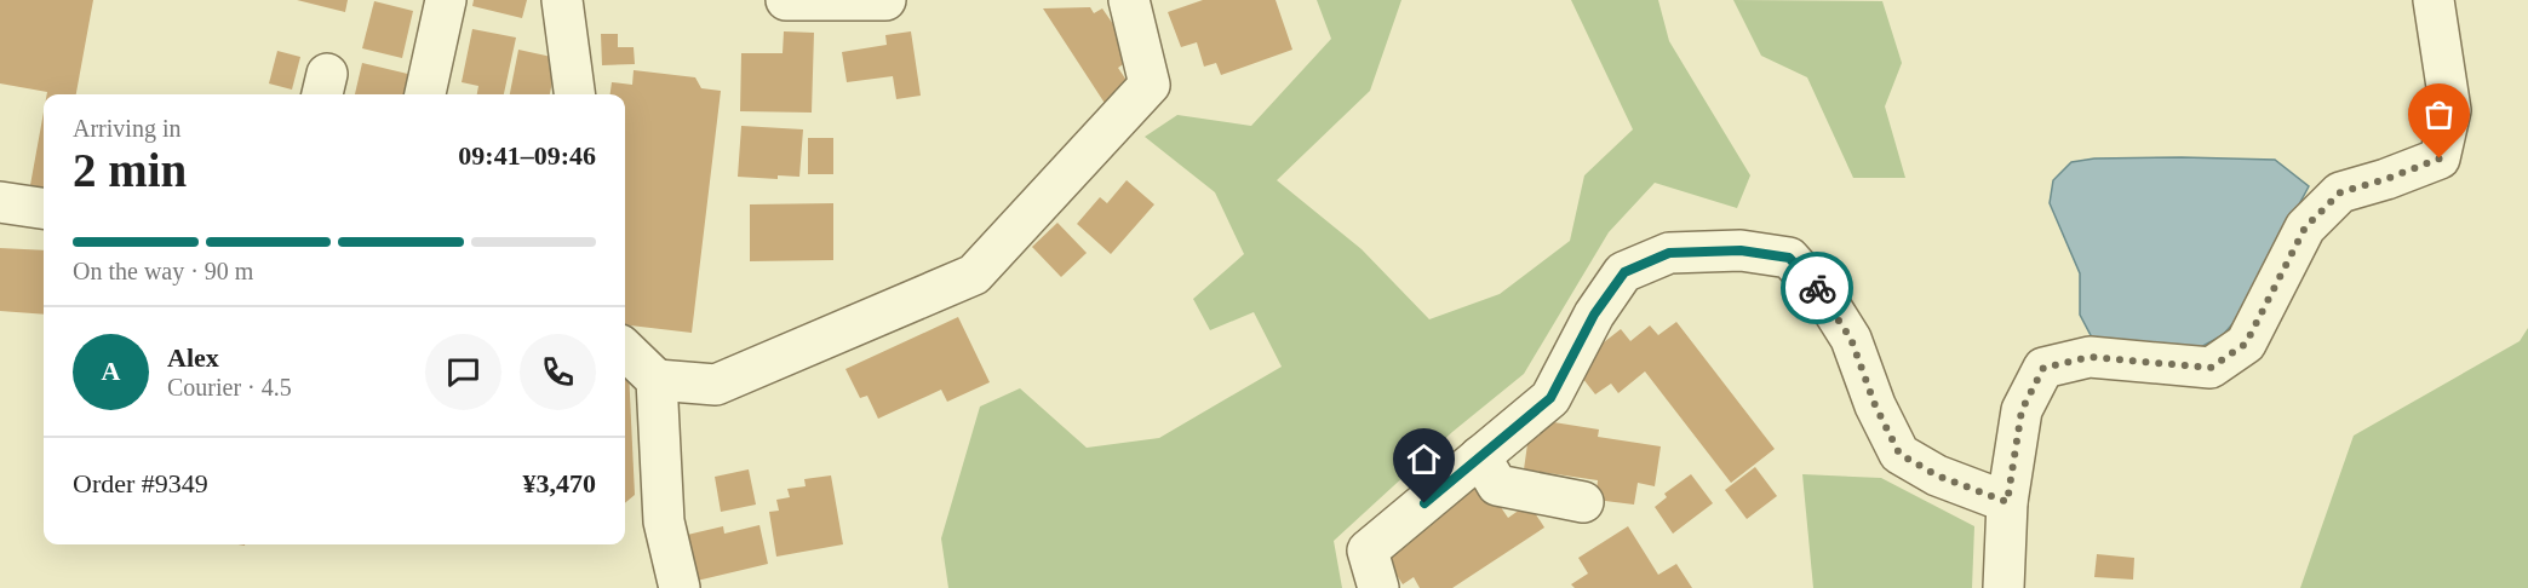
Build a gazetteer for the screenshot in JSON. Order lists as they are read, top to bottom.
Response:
{
  "page": {
    "heading": ["2 min", "Arriving in", "09:41–09:46"],
    "panel": [
      "Alex",
      "Courier · 4.5",
      "Order #9349",
      "¥3,470"
    ],
    "bar": "On the way · 90 m",
    "round": "A"
  }
}
